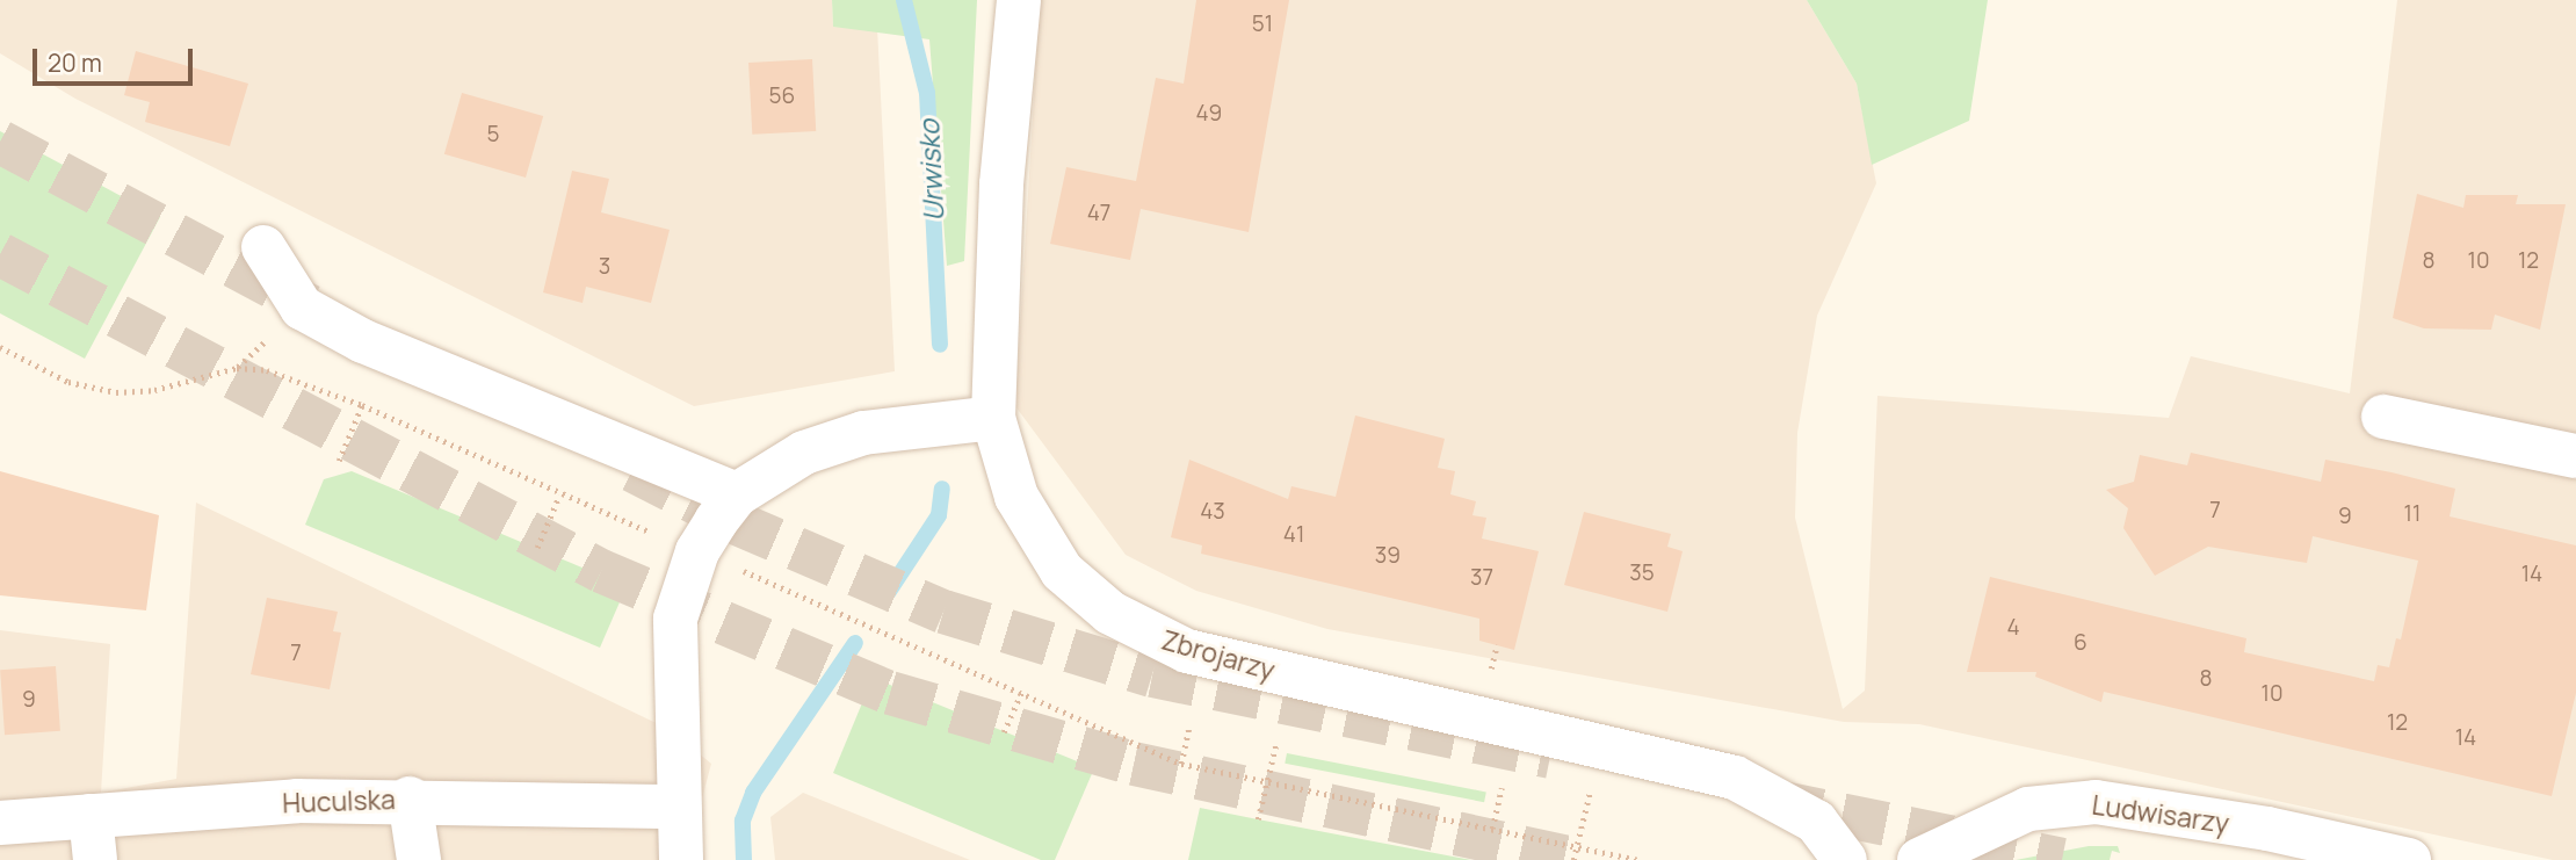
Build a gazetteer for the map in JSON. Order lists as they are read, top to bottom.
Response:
{
  "streets": {
    "street": ["Zbrojarzy", "Huculska", "Ludwisarzy"]
  },
  "water": ["Urwisko"],
  "house_numbers": [
    "51",
    "56",
    "49",
    "5",
    "47",
    "8",
    "10",
    "12",
    "3",
    "7",
    "43",
    "11",
    "9",
    "41",
    "39",
    "35",
    "14",
    "37",
    "4",
    "6",
    "7",
    "8",
    "10",
    "9",
    "12",
    "14"
  ],
  "scale_bar": "20 m"
}
